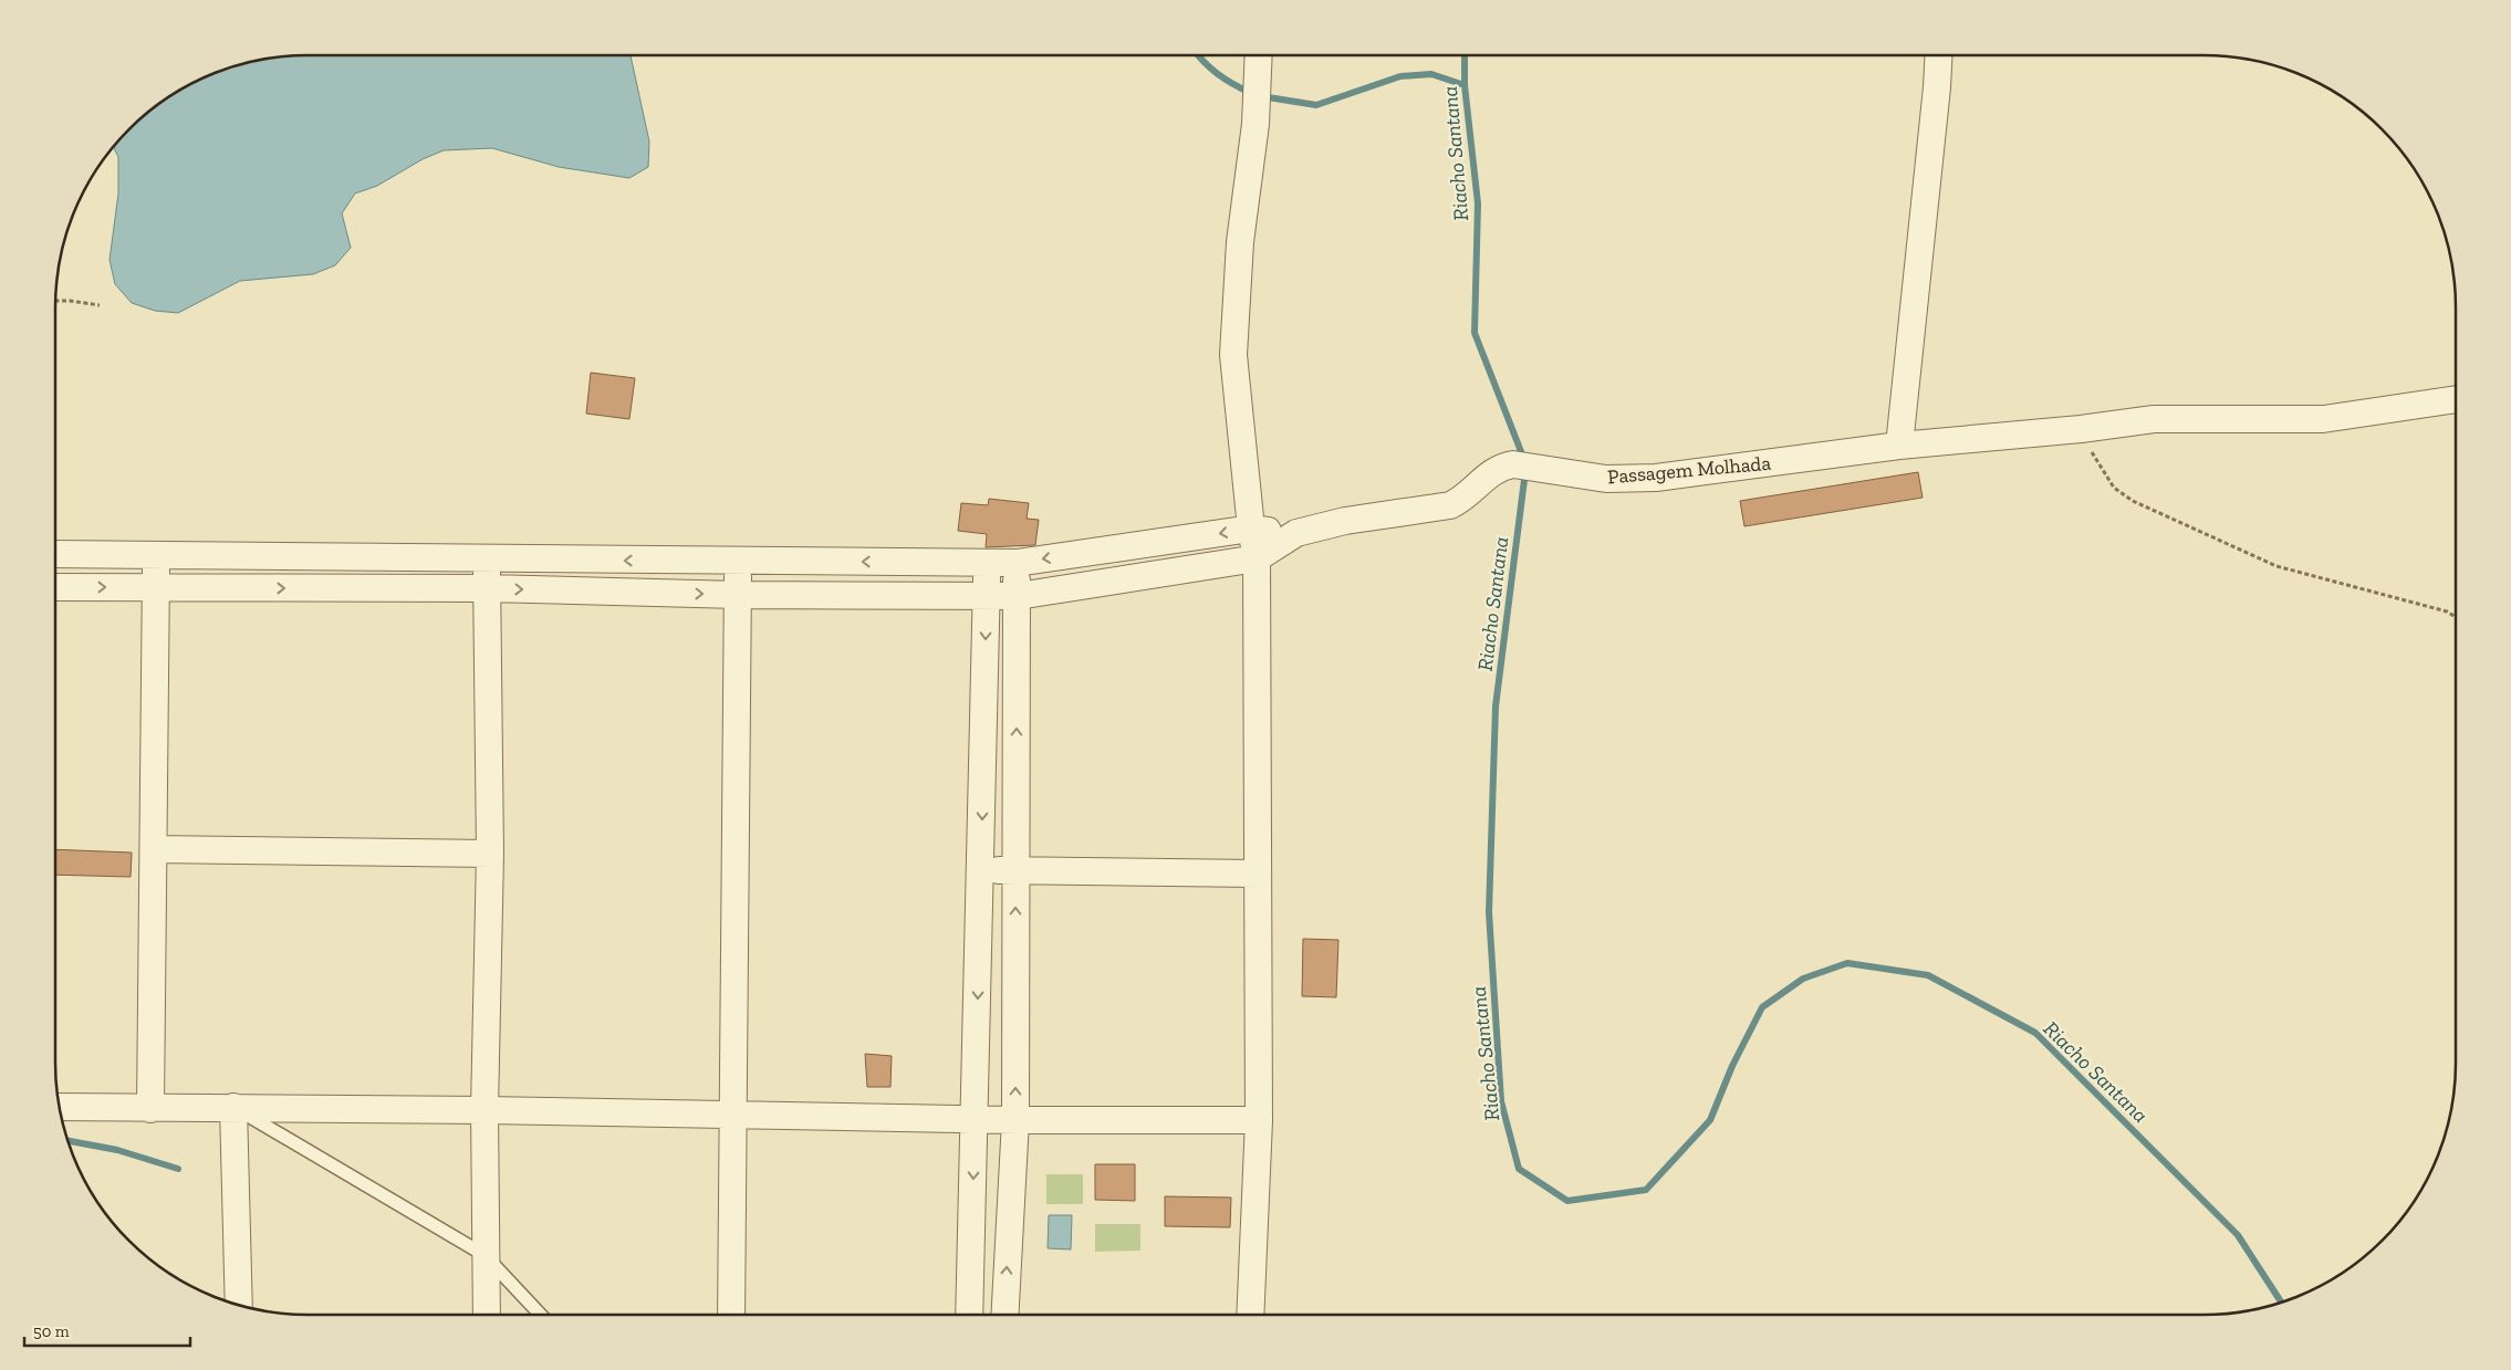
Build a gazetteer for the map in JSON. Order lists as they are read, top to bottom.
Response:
{
  "streets": {
    "street": ["Passagem Molhada"]
  },
  "water": ["Riacho Santana"],
  "scale_bar": "50 m"
}
